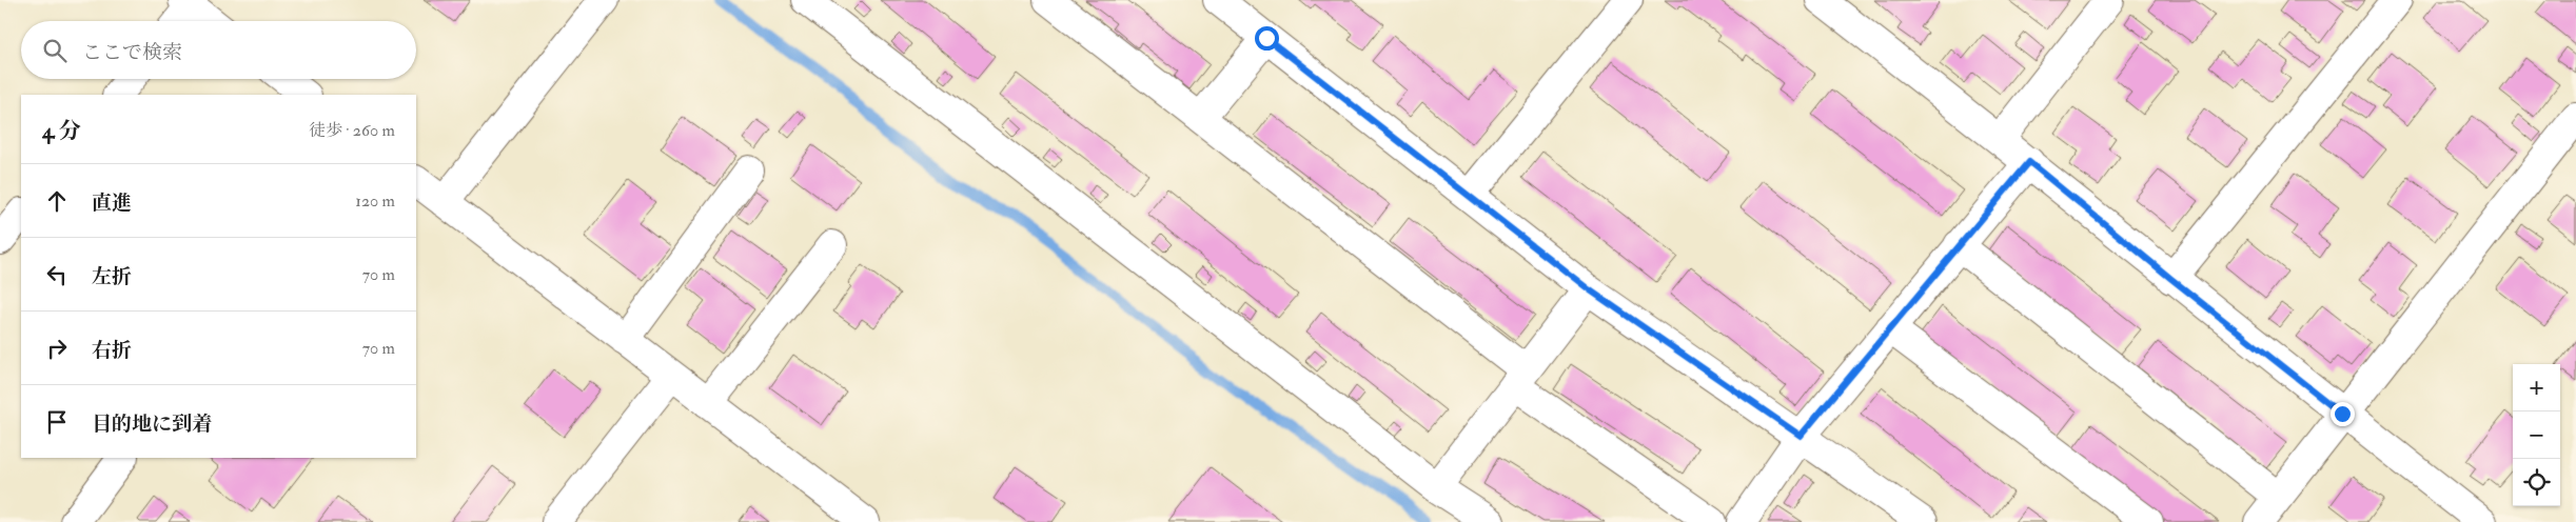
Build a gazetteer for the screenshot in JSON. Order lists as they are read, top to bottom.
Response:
{
  "page": {
    "search": "ここで検索",
    "heading": ["4 分", "徒歩 · 260 m"],
    "list": [
      ["直進", "120 m"],
      ["左折", "70 m"],
      ["右折", "70 m"],
      "目的地に到着"
    ],
    "map_buttons": ["+", "−"]
  }
}
